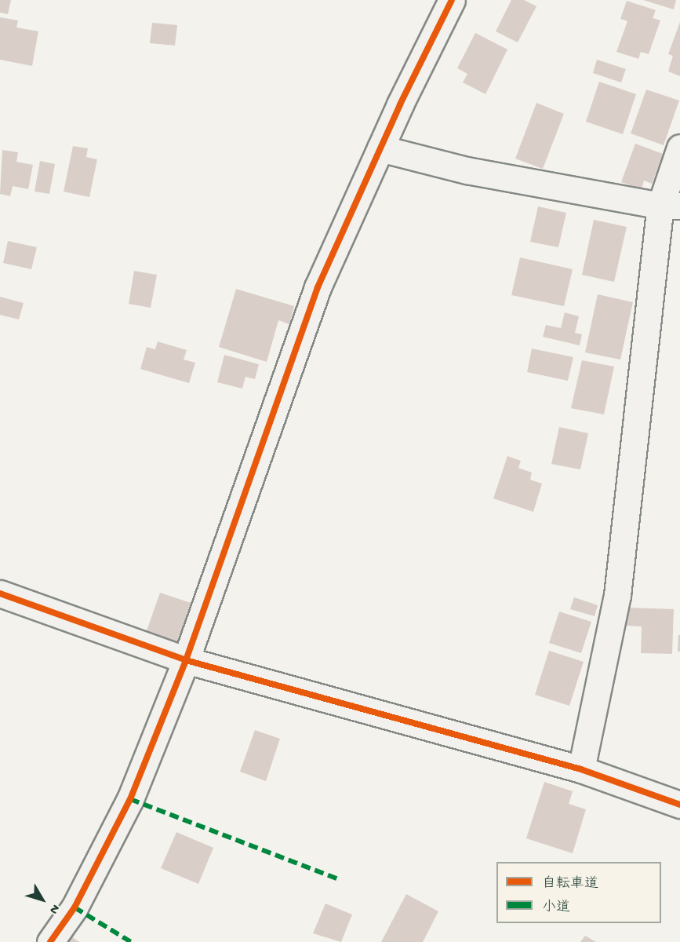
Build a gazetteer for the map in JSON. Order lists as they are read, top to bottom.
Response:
{
  "legend": ["自転車道", "小道"],
  "north": "bottom right"
}
